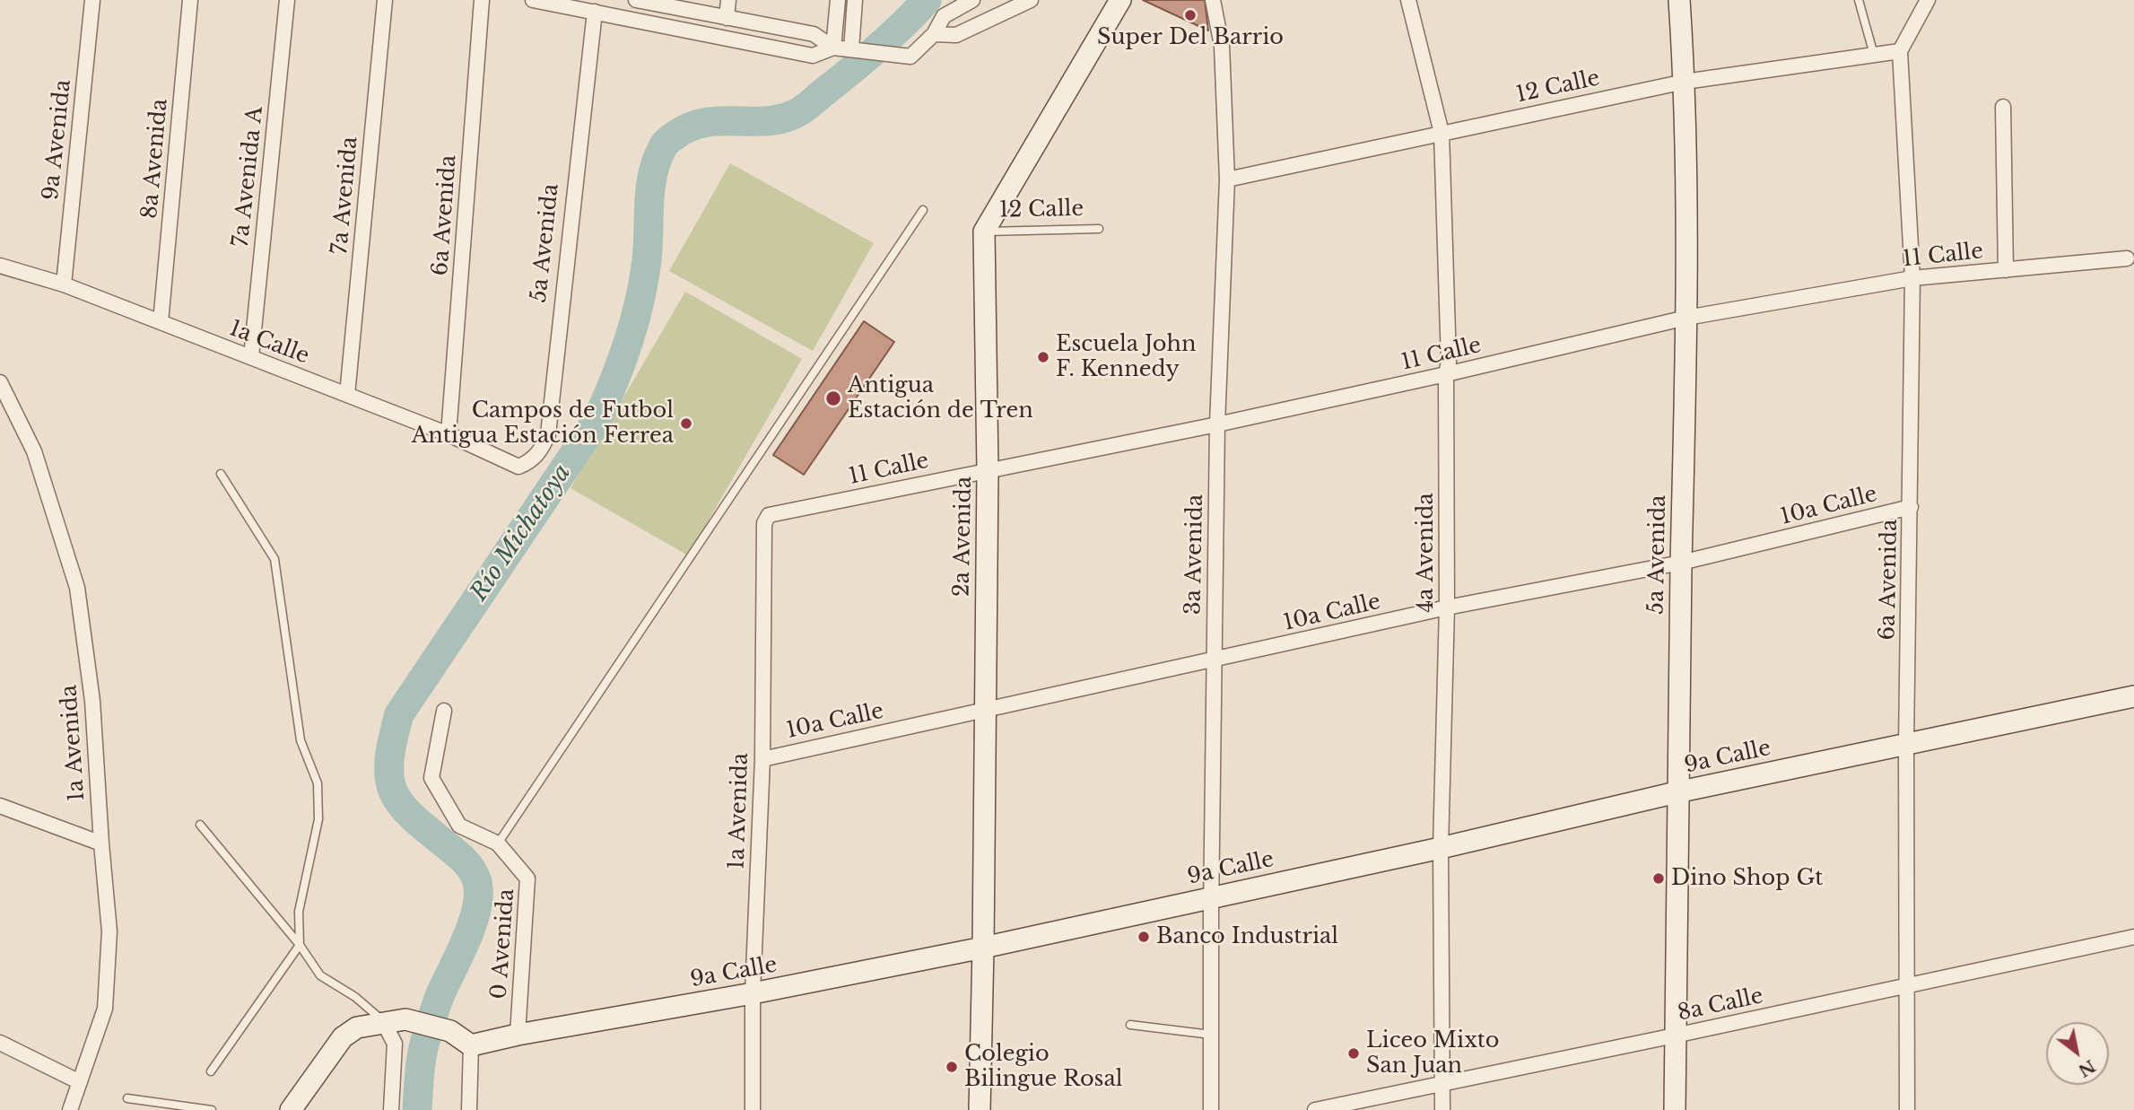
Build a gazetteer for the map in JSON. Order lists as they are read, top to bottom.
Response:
{
  "streets": {
    "main road": ["5a Avenida", "2a Avenida", "9a Calle"],
    "street": [
      "12 Calle",
      "9a Avenida",
      "8a Avenida",
      "7a Avenida A",
      "7a Avenida",
      "6a Avenida",
      "11 Calle",
      "1a Calle",
      "10a Calle",
      "4a Avenida",
      "3a Avenida",
      "1a Avenida",
      "0 Avenida",
      "8a Calle"
    ]
  },
  "crossings": [
    ["12 Calle", "6a Avenida"],
    ["12 Calle", "5a Avenida"],
    ["12 Calle", "2a Avenida"],
    ["12 Calle", "4a Avenida"],
    ["12 Calle", "3a Avenida"],
    ["9a Avenida", "1a Calle"],
    ["8a Avenida", "1a Calle"],
    ["7a Avenida A", "1a Calle"],
    ["7a Avenida", "1a Calle"],
    ["6a Avenida", "11 Calle"],
    ["6a Avenida", "1a Calle"],
    ["6a Avenida", "10a Calle"],
    ["6a Avenida", "9a Calle"],
    ["6a Avenida", "8a Calle"],
    ["5a Avenida", "11 Calle"],
    ["5a Avenida", "1a Calle"],
    ["5a Avenida", "10a Calle"],
    ["5a Avenida", "9a Calle"],
    ["5a Avenida", "8a Calle"],
    ["11 Calle", "2a Avenida"],
    ["11 Calle", "4a Avenida"],
    ["11 Calle", "3a Avenida"],
    ["11 Calle", "1a Avenida"],
    ["10a Calle", "2a Avenida"],
    ["10a Calle", "4a Avenida"],
    ["10a Calle", "3a Avenida"],
    ["10a Calle", "1a Avenida"],
    ["2a Avenida", "9a Calle"],
    ["4a Avenida", "9a Calle"],
    ["4a Avenida", "8a Calle"],
    ["3a Avenida", "9a Calle"],
    ["1a Avenida", "9a Calle"],
    ["9a Calle", "0 Avenida"]
  ],
  "water": ["Río Michatoya"],
  "places": [
    "Super Del Barrio",
    "Escuela John F. Kennedy",
    "Antigua Estación de Tren",
    "Campos de Futbol Antigua Estación Ferrea",
    "Dino Shop Gt",
    "Banco Industrial",
    "Liceo Mixto San Juan",
    "Colegio Bilingue Rosal"
  ],
  "north": "bottom right"
}
